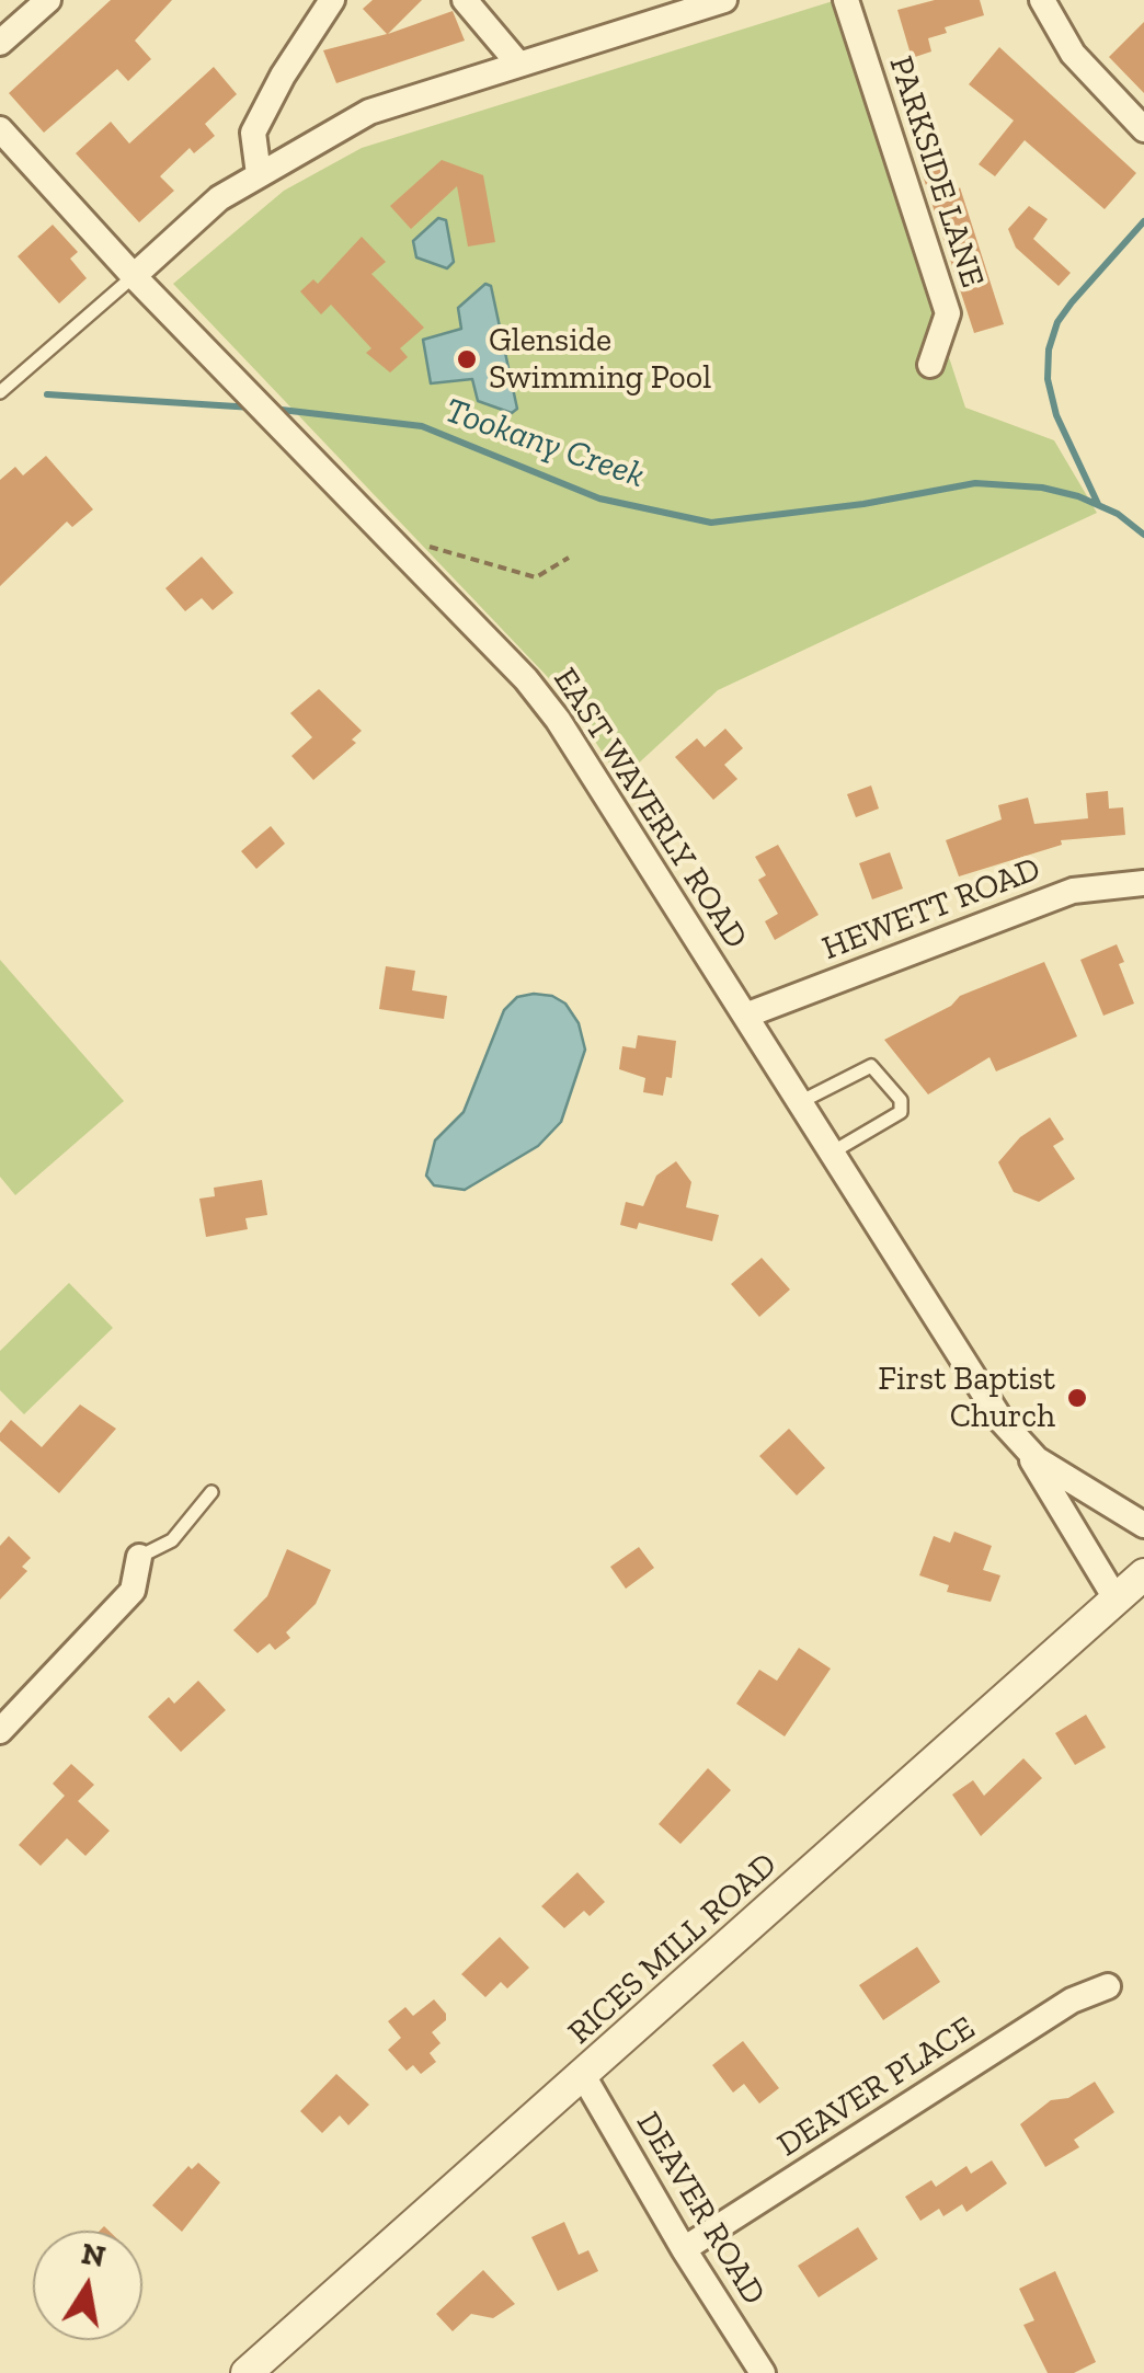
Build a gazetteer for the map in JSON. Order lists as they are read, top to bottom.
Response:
{
  "streets": {
    "street": [
      "PARKSIDE LANE",
      "EAST WAVERLY ROAD",
      "HEWETT ROAD",
      "RICES MILL ROAD",
      "DEAVER PLACE",
      "DEAVER ROAD"
    ]
  },
  "crossings": [
    ["EAST WAVERLY ROAD", "HEWETT ROAD"],
    ["EAST WAVERLY ROAD", "RICES MILL ROAD"],
    ["RICES MILL ROAD", "DEAVER ROAD"],
    ["DEAVER PLACE", "DEAVER ROAD"]
  ],
  "water": ["Tookany Creek"],
  "places": ["Glenside Swimming Pool", "First Baptist Church"],
  "north": "top"
}
